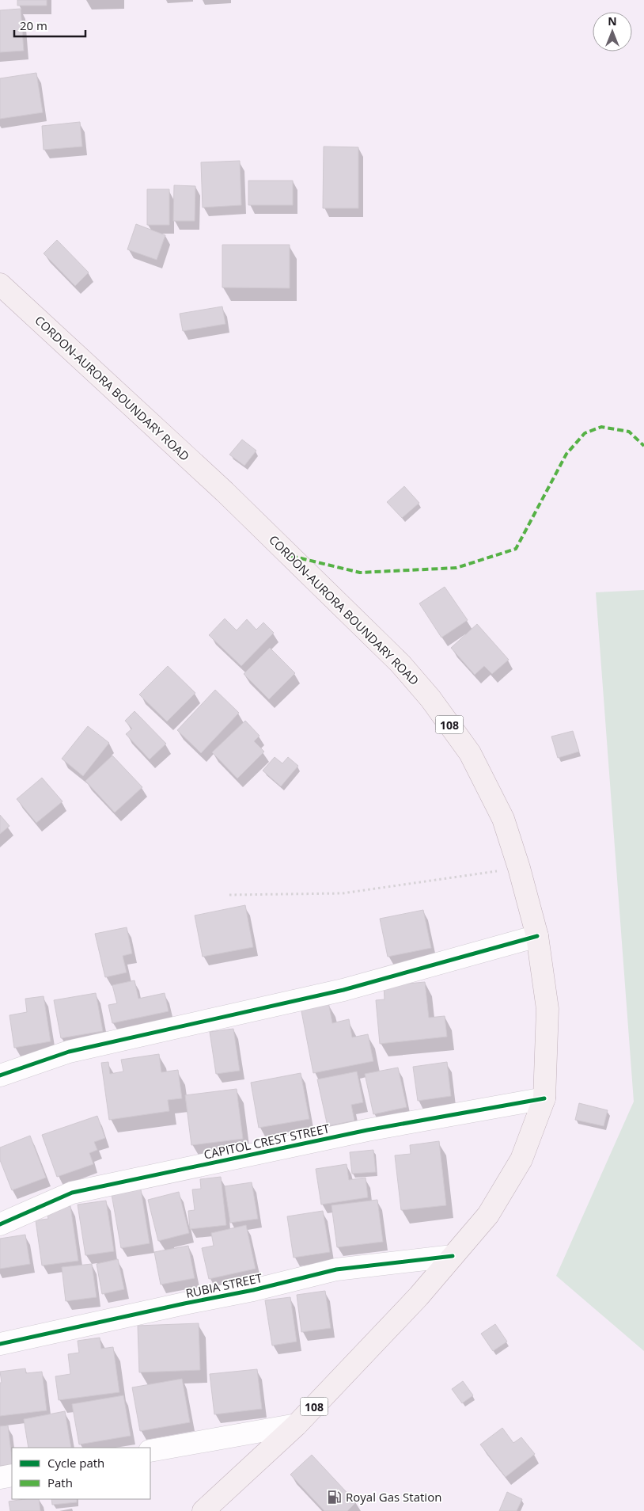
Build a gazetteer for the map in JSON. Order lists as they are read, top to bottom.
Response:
{
  "streets": {
    "main road": ["CORDON-AURORA BOUNDARY ROAD", "108"],
    "street": ["CAPITOL CREST STREET", "RUBIA STREET"]
  },
  "crossings": [
    ["CORDON-AURORA BOUNDARY ROAD", "CAPITOL CREST STREET"],
    ["CORDON-AURORA BOUNDARY ROAD", "RUBIA STREET"]
  ],
  "places": {
    "fuel station": ["Royal Gas Station"]
  },
  "legend": ["Cycle path", "Path"],
  "scale_bar": "20 m",
  "north": "top"
}
